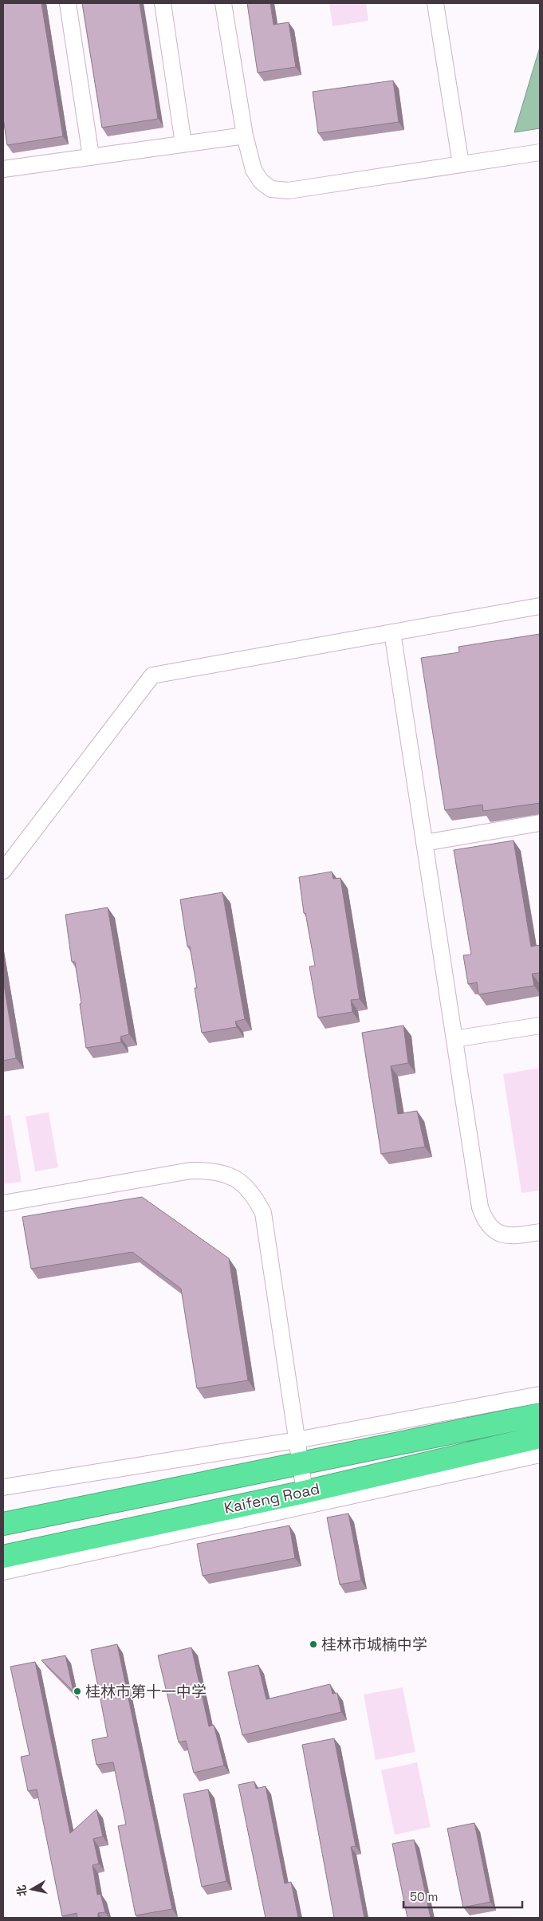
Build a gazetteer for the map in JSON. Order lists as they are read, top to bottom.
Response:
{
  "streets": {
    "highway": ["Kaifeng Road"]
  },
  "places": ["桂林市城楠中学", "桂林市第十一中学"],
  "scale_bar": "50 m",
  "north": "left"
}
